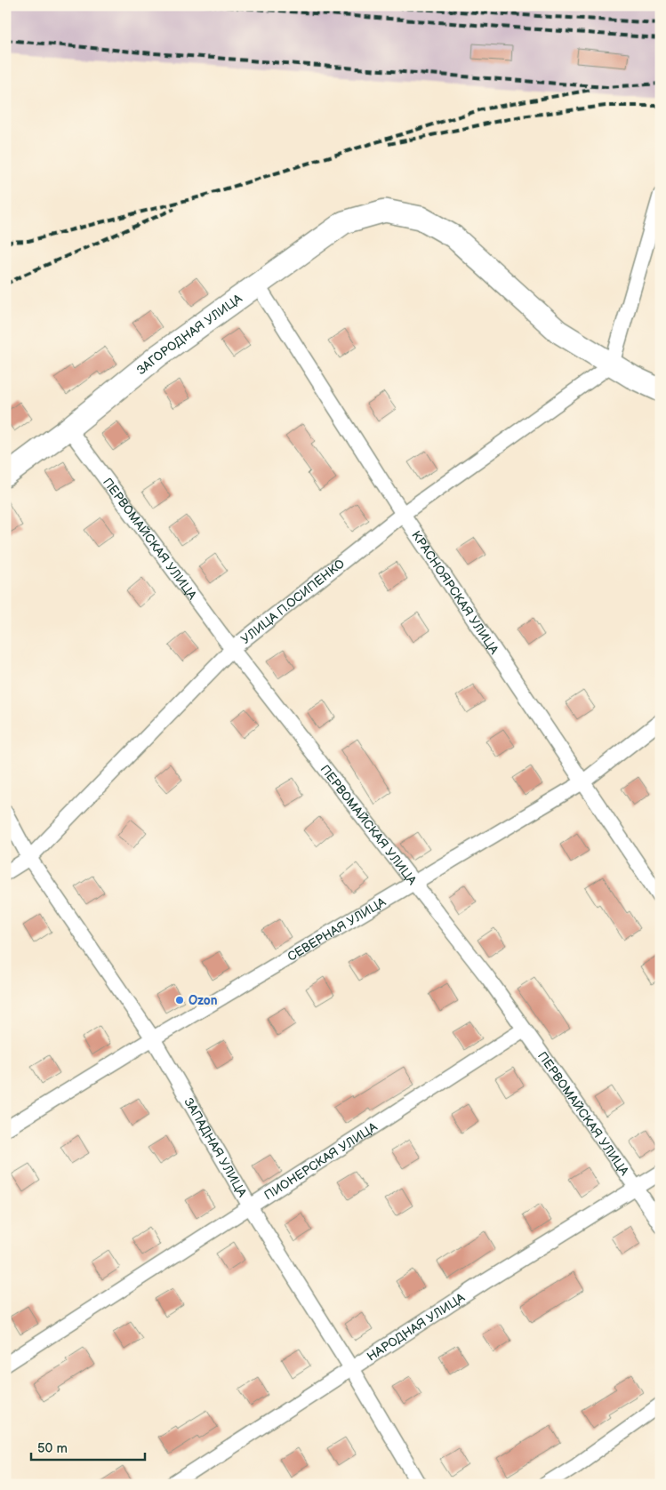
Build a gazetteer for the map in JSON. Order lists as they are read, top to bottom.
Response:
{
  "streets": {
    "main road": ["ЗАГОРОДНАЯ УЛИЦА"],
    "street": [
      "ПЕРВОМАЙСКАЯ УЛИЦА",
      "КРАСНОЯРСКАЯ УЛИЦА",
      "УЛИЦА П.ОСИПЕНКО",
      "СЕВЕРНАЯ УЛИЦА",
      "ЗАПАДНАЯ УЛИЦА",
      "ПИОНЕРСКАЯ УЛИЦА",
      "НАРОДНАЯ УЛИЦА"
    ]
  },
  "crossings": [
    ["ЗАГОРОДНАЯ УЛИЦА", "ПЕРВОМАЙСКАЯ УЛИЦА"],
    ["ЗАГОРОДНАЯ УЛИЦА", "КРАСНОЯРСКАЯ УЛИЦА"],
    ["ЗАГОРОДНАЯ УЛИЦА", "УЛИЦА П.ОСИПЕНКО"],
    ["ПЕРВОМАЙСКАЯ УЛИЦА", "УЛИЦА П.ОСИПЕНКО"],
    ["ПЕРВОМАЙСКАЯ УЛИЦА", "СЕВЕРНАЯ УЛИЦА"],
    ["ПЕРВОМАЙСКАЯ УЛИЦА", "ПИОНЕРСКАЯ УЛИЦА"],
    ["ПЕРВОМАЙСКАЯ УЛИЦА", "НАРОДНАЯ УЛИЦА"],
    ["КРАСНОЯРСКАЯ УЛИЦА", "УЛИЦА П.ОСИПЕНКО"],
    ["КРАСНОЯРСКАЯ УЛИЦА", "СЕВЕРНАЯ УЛИЦА"],
    ["УЛИЦА П.ОСИПЕНКО", "ЗАПАДНАЯ УЛИЦА"],
    ["СЕВЕРНАЯ УЛИЦА", "ЗАПАДНАЯ УЛИЦА"],
    ["ЗАПАДНАЯ УЛИЦА", "ПИОНЕРСКАЯ УЛИЦА"],
    ["ЗАПАДНАЯ УЛИЦА", "НАРОДНАЯ УЛИЦА"]
  ],
  "places": ["Ozon"],
  "scale_bar": "50 m"
}
